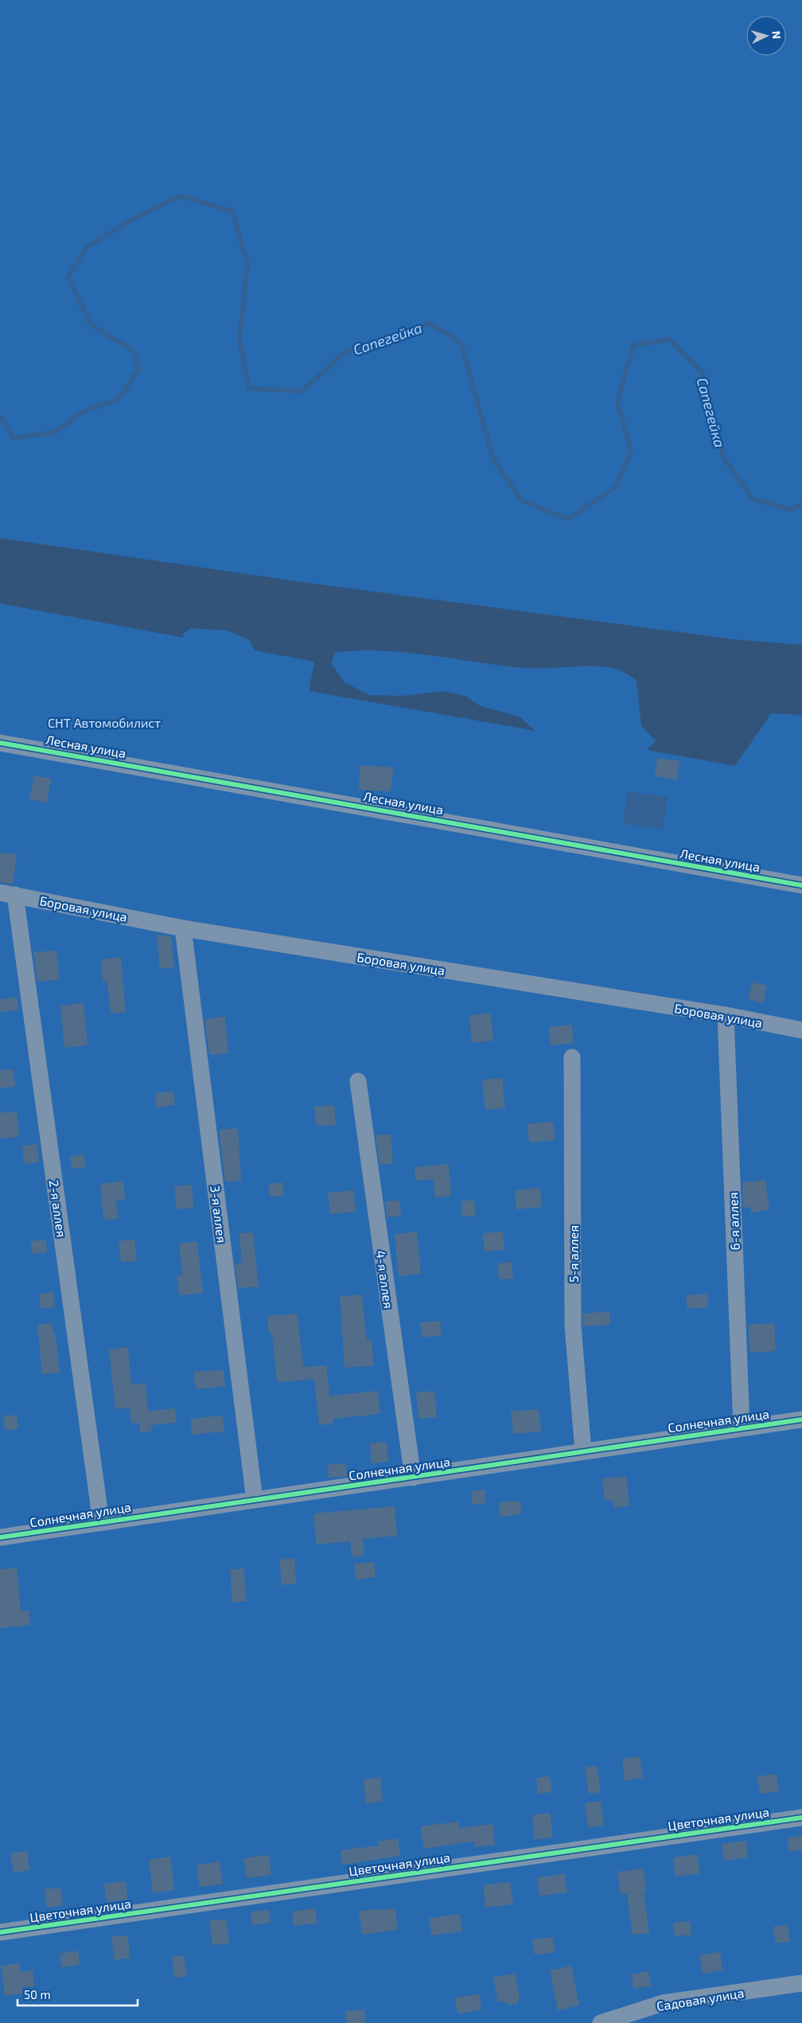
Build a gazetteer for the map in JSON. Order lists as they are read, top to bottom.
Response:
{
  "streets": {
    "street": [
      "Лесная улица",
      "Боровая улица",
      "2-я аллея",
      "3-я аллея",
      "6-я аллея",
      "5-я аллея",
      "4-я аллея",
      "Солнечная улица",
      "Цветочная улица",
      "Садовая улица"
    ]
  },
  "crossings": [
    ["Боровая улица", "2-я аллея"],
    ["Боровая улица", "3-я аллея"],
    ["Боровая улица", "6-я аллея"],
    ["2-я аллея", "Солнечная улица"],
    ["3-я аллея", "Солнечная улица"],
    ["6-я аллея", "Солнечная улица"],
    ["5-я аллея", "Солнечная улица"],
    ["4-я аллея", "Солнечная улица"]
  ],
  "water": ["Сапегейка"],
  "parks": ["СНТ Автомобилист"],
  "scale_bar": "50 m",
  "north": "right"
}
